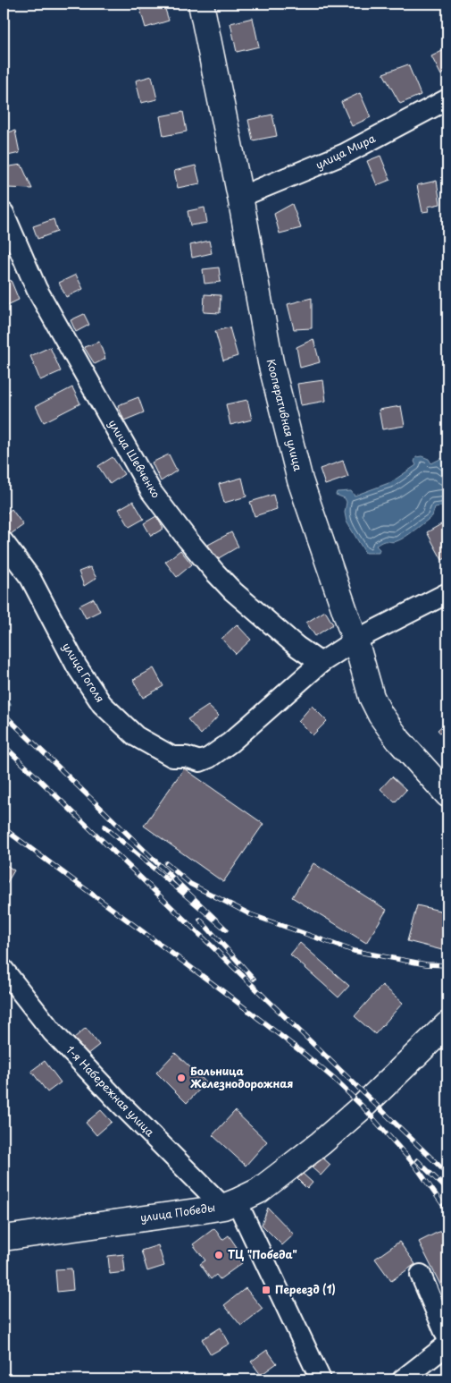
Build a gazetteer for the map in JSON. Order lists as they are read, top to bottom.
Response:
{
  "streets": {
    "main road": ["Кооперативная улица", "улица Победы"],
    "street": [
      "улица Мира",
      "улица Шевченко",
      "улица Гоголя",
      "1-я Набережная улица"
    ]
  },
  "crossings": [
    ["улица Мира", "Кооперативная улица"],
    ["улица Шевченко", "улица Гоголя"],
    ["1-я Набережная улица", "улица Победы"]
  ],
  "places": {
    "other": ["Больница Железнодорожная", "ТЦ \"Победа\""],
    "transit": ["Переезд (1)"]
  }
}
